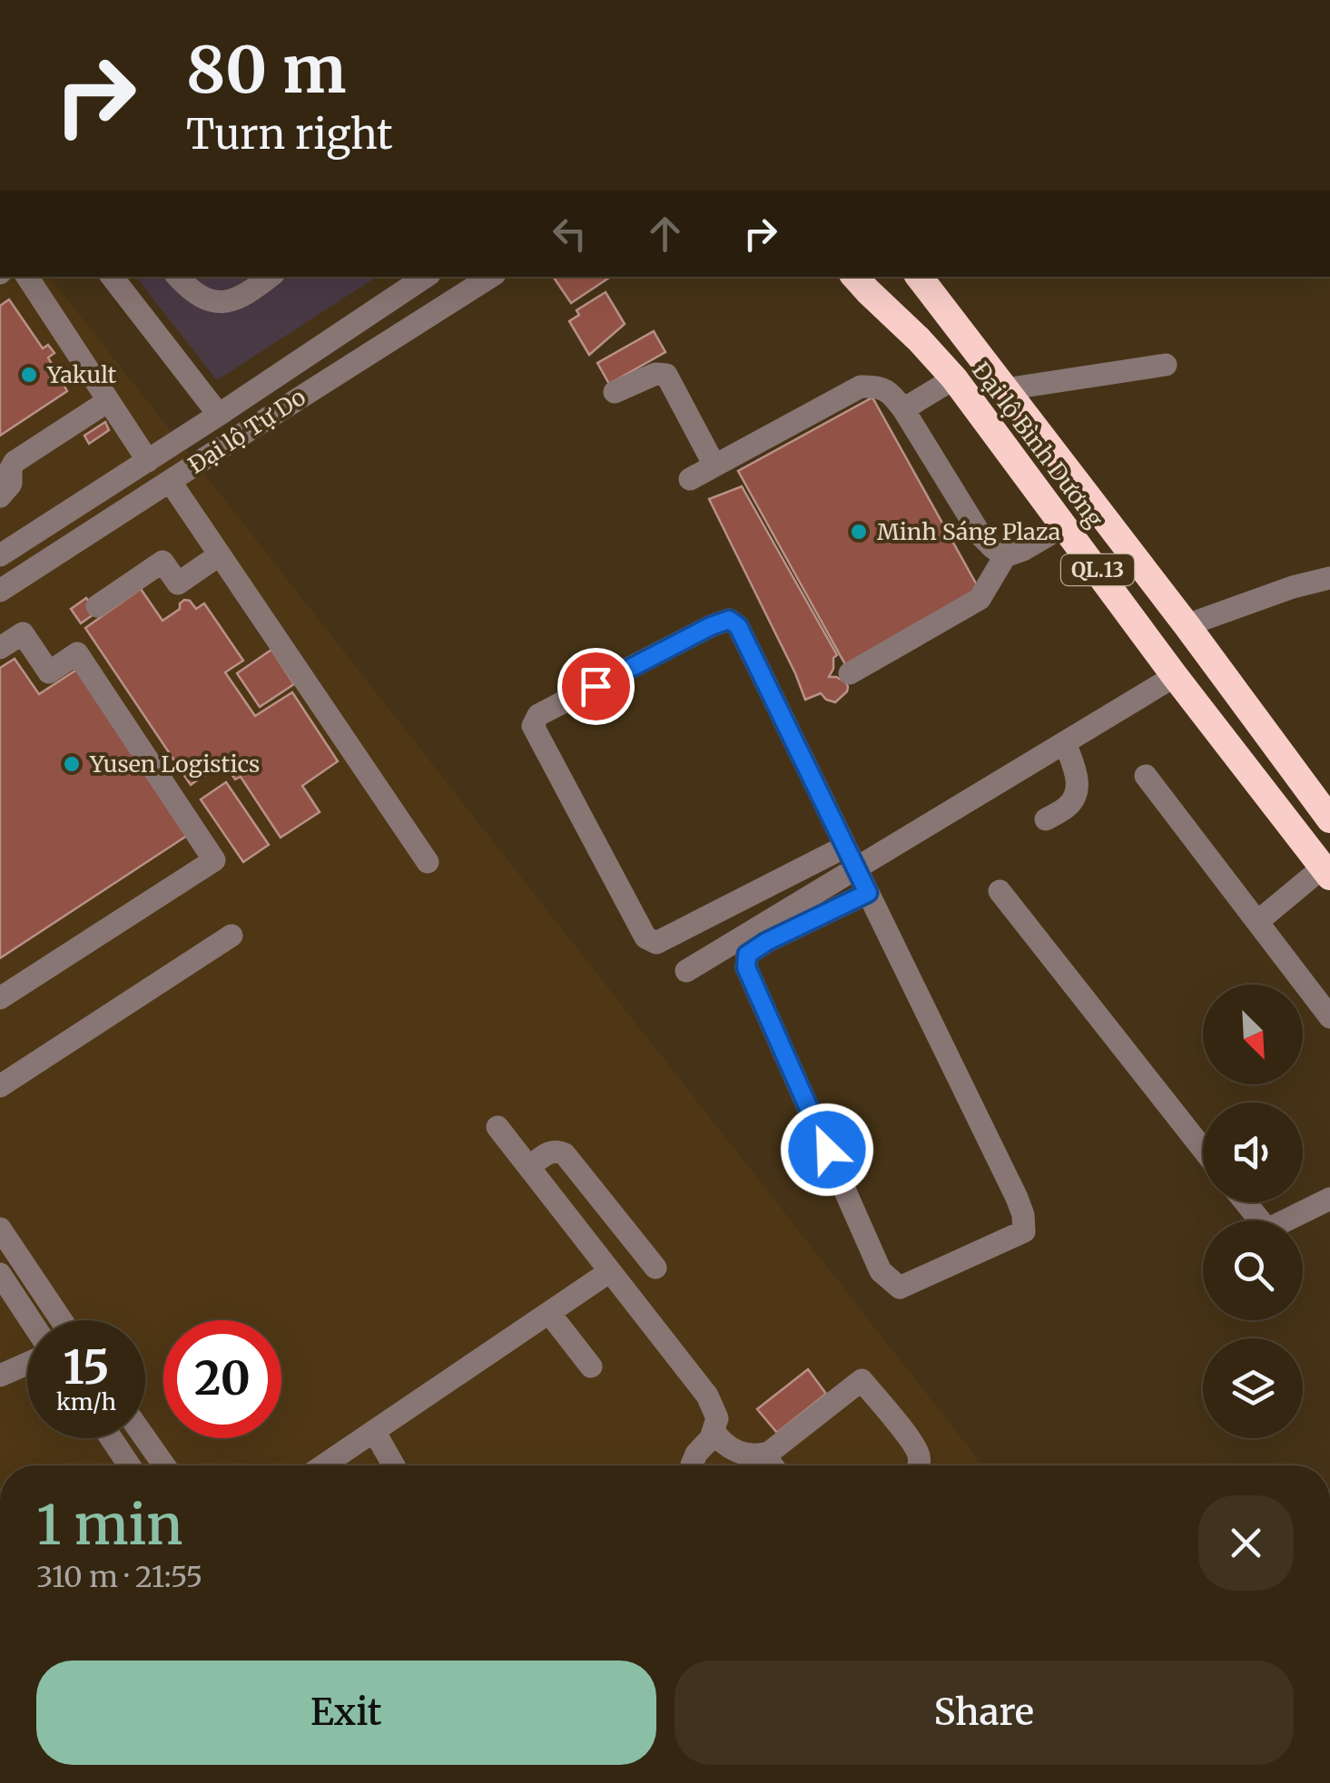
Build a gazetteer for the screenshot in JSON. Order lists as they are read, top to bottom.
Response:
{
  "streets": {
    "highway": ["Đại lộ Bình Dương", "QL.13"],
    "street": ["Đại lộ Tự Do"]
  },
  "places": ["Yakult", "Minh Sáng Plaza", "Yusen Logistics"],
  "north": "bottom right",
  "page": {
    "turn": ["80 m", "Turn right"],
    "speed": "15 km/h",
    "limit": "20",
    "heading": ["1 min", "310 m · 21:55"],
    "buttons": ["Exit", "Share"]
  }
}
